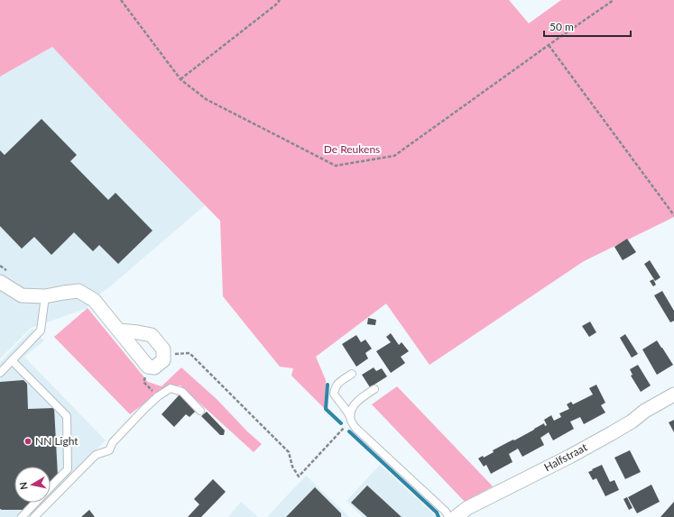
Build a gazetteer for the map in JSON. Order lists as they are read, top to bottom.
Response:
{
  "streets": {
    "street": ["Halfstraat"]
  },
  "parks": ["De Reukens"],
  "places": ["NN Light"],
  "scale_bar": "50 m",
  "north": "left"
}
